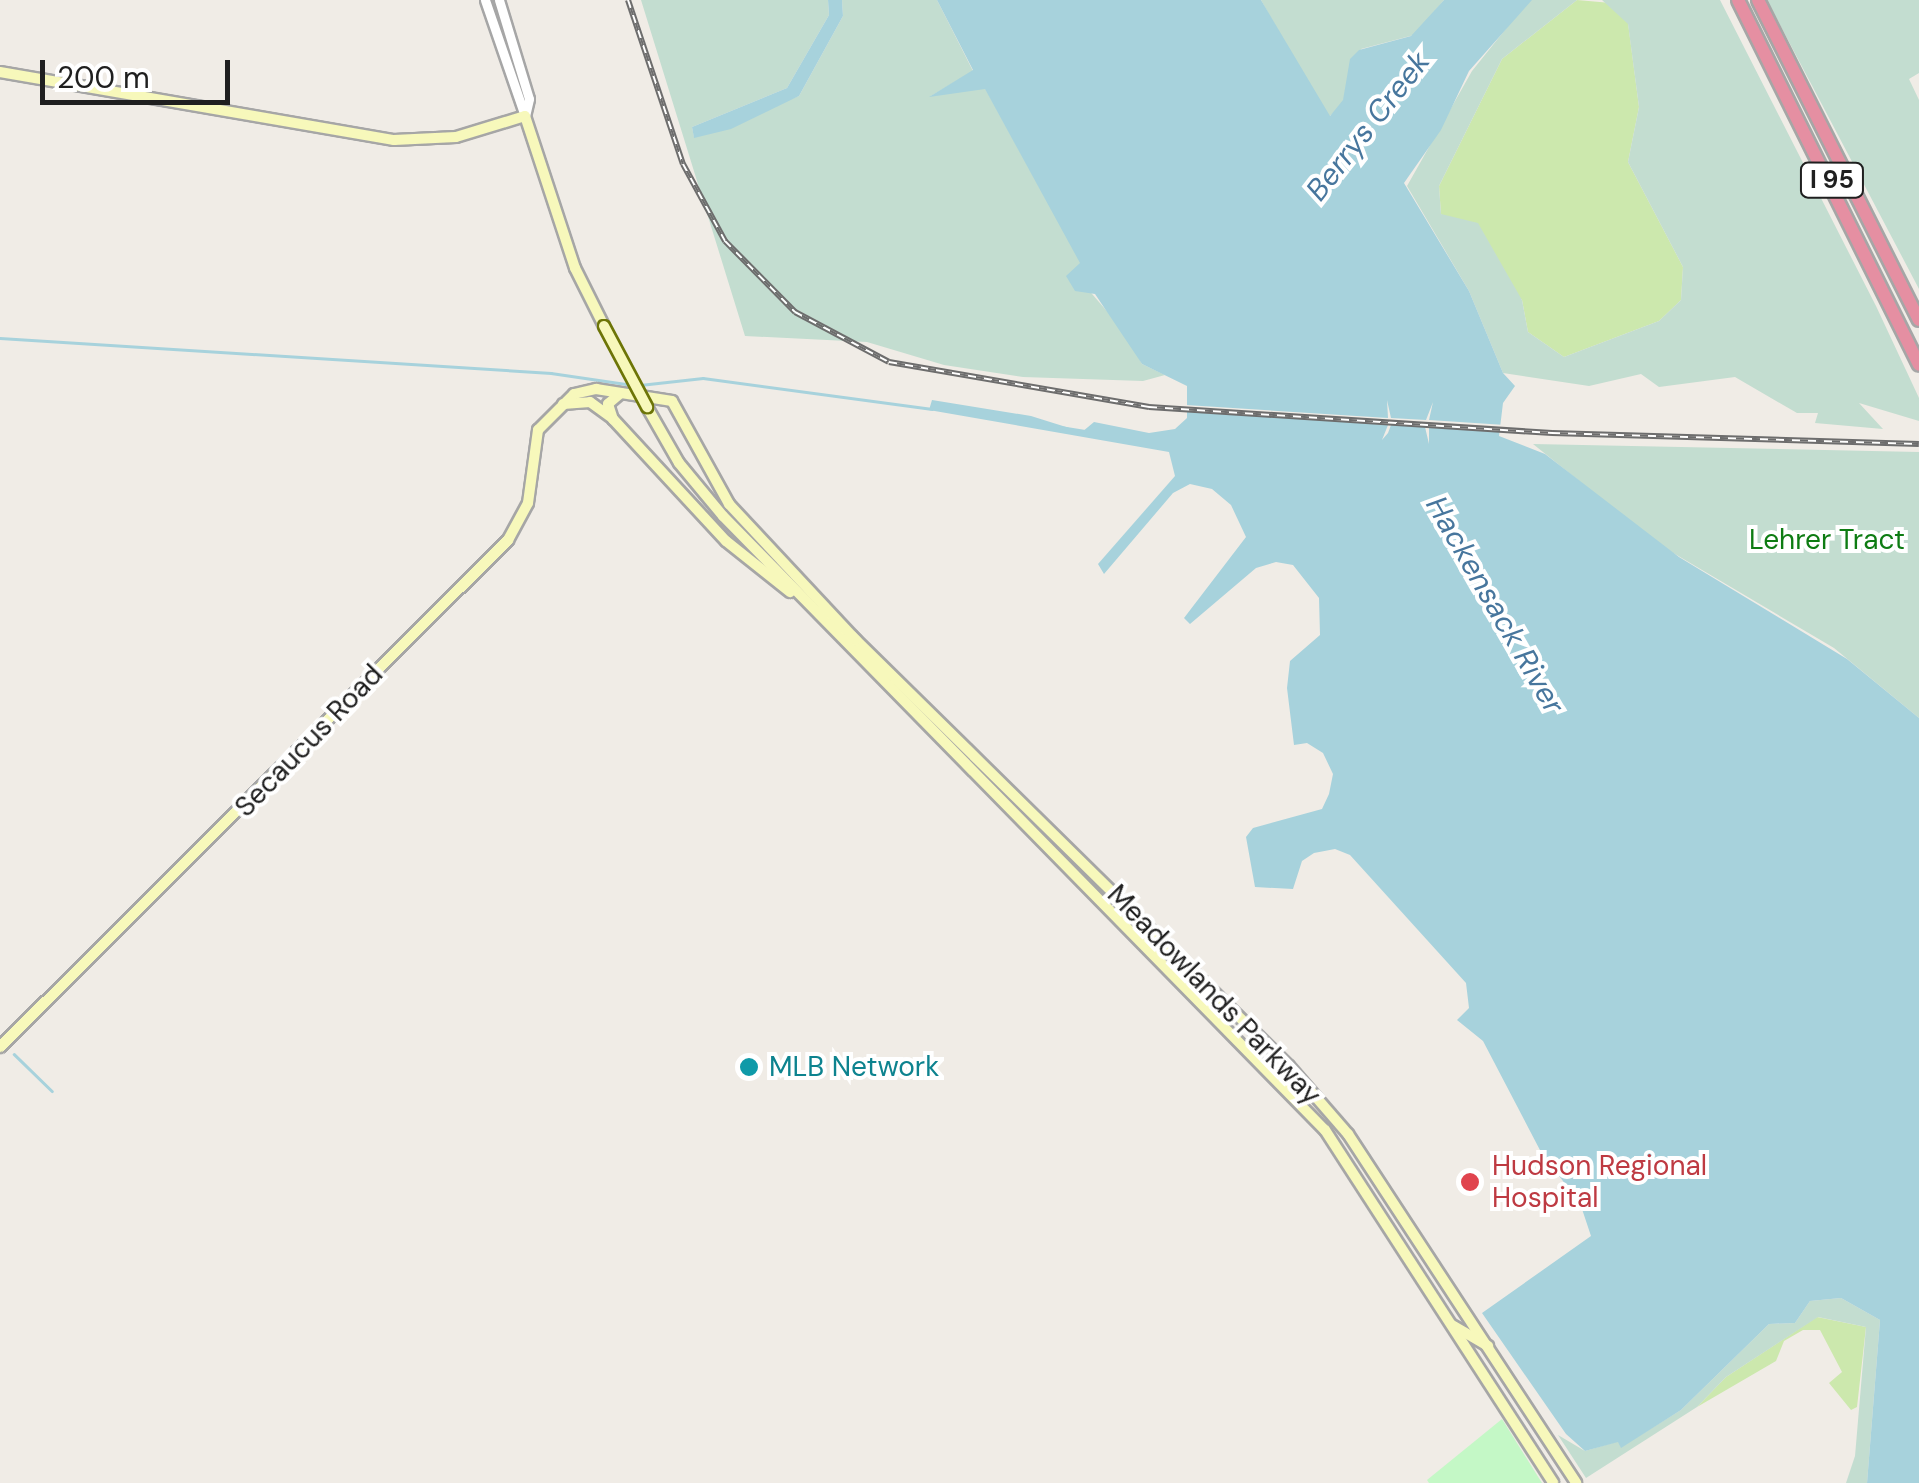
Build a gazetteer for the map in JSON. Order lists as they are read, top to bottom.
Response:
{
  "streets": {
    "highway": ["I 95"],
    "main road": ["Secaucus Road", "Meadowlands Parkway"]
  },
  "water": ["Berrys Creek", "Hackensack River"],
  "parks": ["Lehrer Tract"],
  "places": ["MLB Network", "Hudson Regional Hospital"],
  "scale_bar": "200 m"
}
